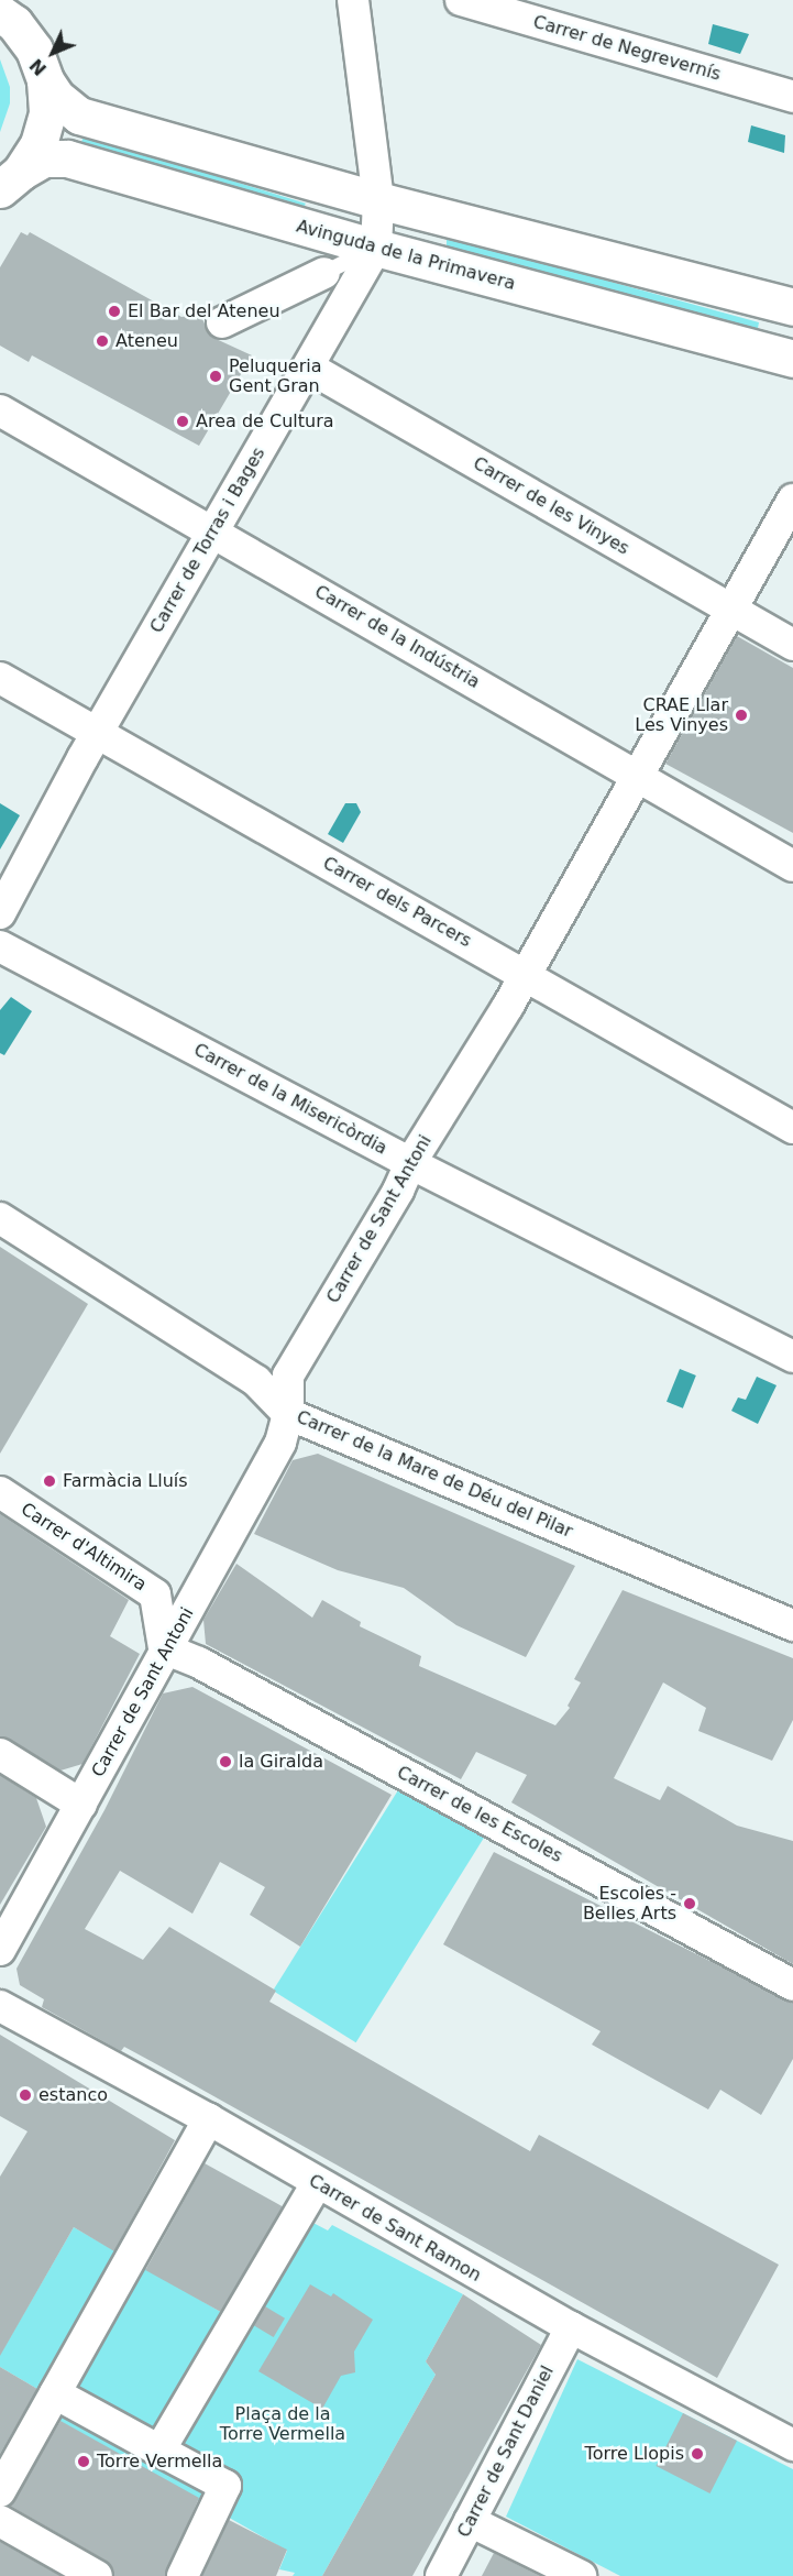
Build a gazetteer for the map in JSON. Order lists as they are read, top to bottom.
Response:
{
  "streets": {
    "street": [
      "Carrer de Negrevernís",
      "Avinguda de la Primavera",
      "Carrer de les Vinyes",
      "Carrer de Torras i Bages",
      "Carrer de la Indústria",
      "Carrer dels Parcers",
      "Carrer de la Misericòrdia",
      "Carrer de Sant Antoni",
      "Carrer de la Mare de Déu del Pilar",
      "Carrer d'Altimira",
      "Carrer de les Escoles",
      "Carrer de Sant Ramon",
      "Carrer de Sant Daniel"
    ]
  },
  "crossings": [
    ["Avinguda de la Primavera", "Carrer de Torras i Bages"],
    ["Carrer de les Vinyes", "Carrer de Torras i Bages"],
    ["Carrer de les Vinyes", "Carrer de Sant Antoni"],
    ["Carrer de Torras i Bages", "Carrer de la Indústria"],
    ["Carrer de Torras i Bages", "Carrer dels Parcers"],
    ["Carrer de la Indústria", "Carrer de Sant Antoni"],
    ["Carrer dels Parcers", "Carrer de Sant Antoni"],
    ["Carrer de la Misericòrdia", "Carrer de Sant Antoni"],
    ["Carrer de Sant Antoni", "Carrer de la Mare de Déu del Pilar"],
    ["Carrer de Sant Antoni", "Carrer d'Altimira"],
    ["Carrer de Sant Antoni", "Carrer de les Escoles"],
    ["Carrer d'Altimira", "Carrer de les Escoles"],
    ["Carrer de Sant Ramon", "Carrer de Sant Daniel"]
  ],
  "parks": ["Plaça de la Torre Vermella"],
  "places": [
    "El Bar del Ateneu",
    "Ateneu",
    "Peluqueria Gent Gran",
    "Area de Cultura",
    "CRAE Llar Les Vinyes",
    "Farmàcia Lluís",
    "la Giralda",
    "Escoles - Belles Arts",
    "estanco",
    "Torre Llopis",
    "Torre Vermella"
  ],
  "north": "bottom left"
}
